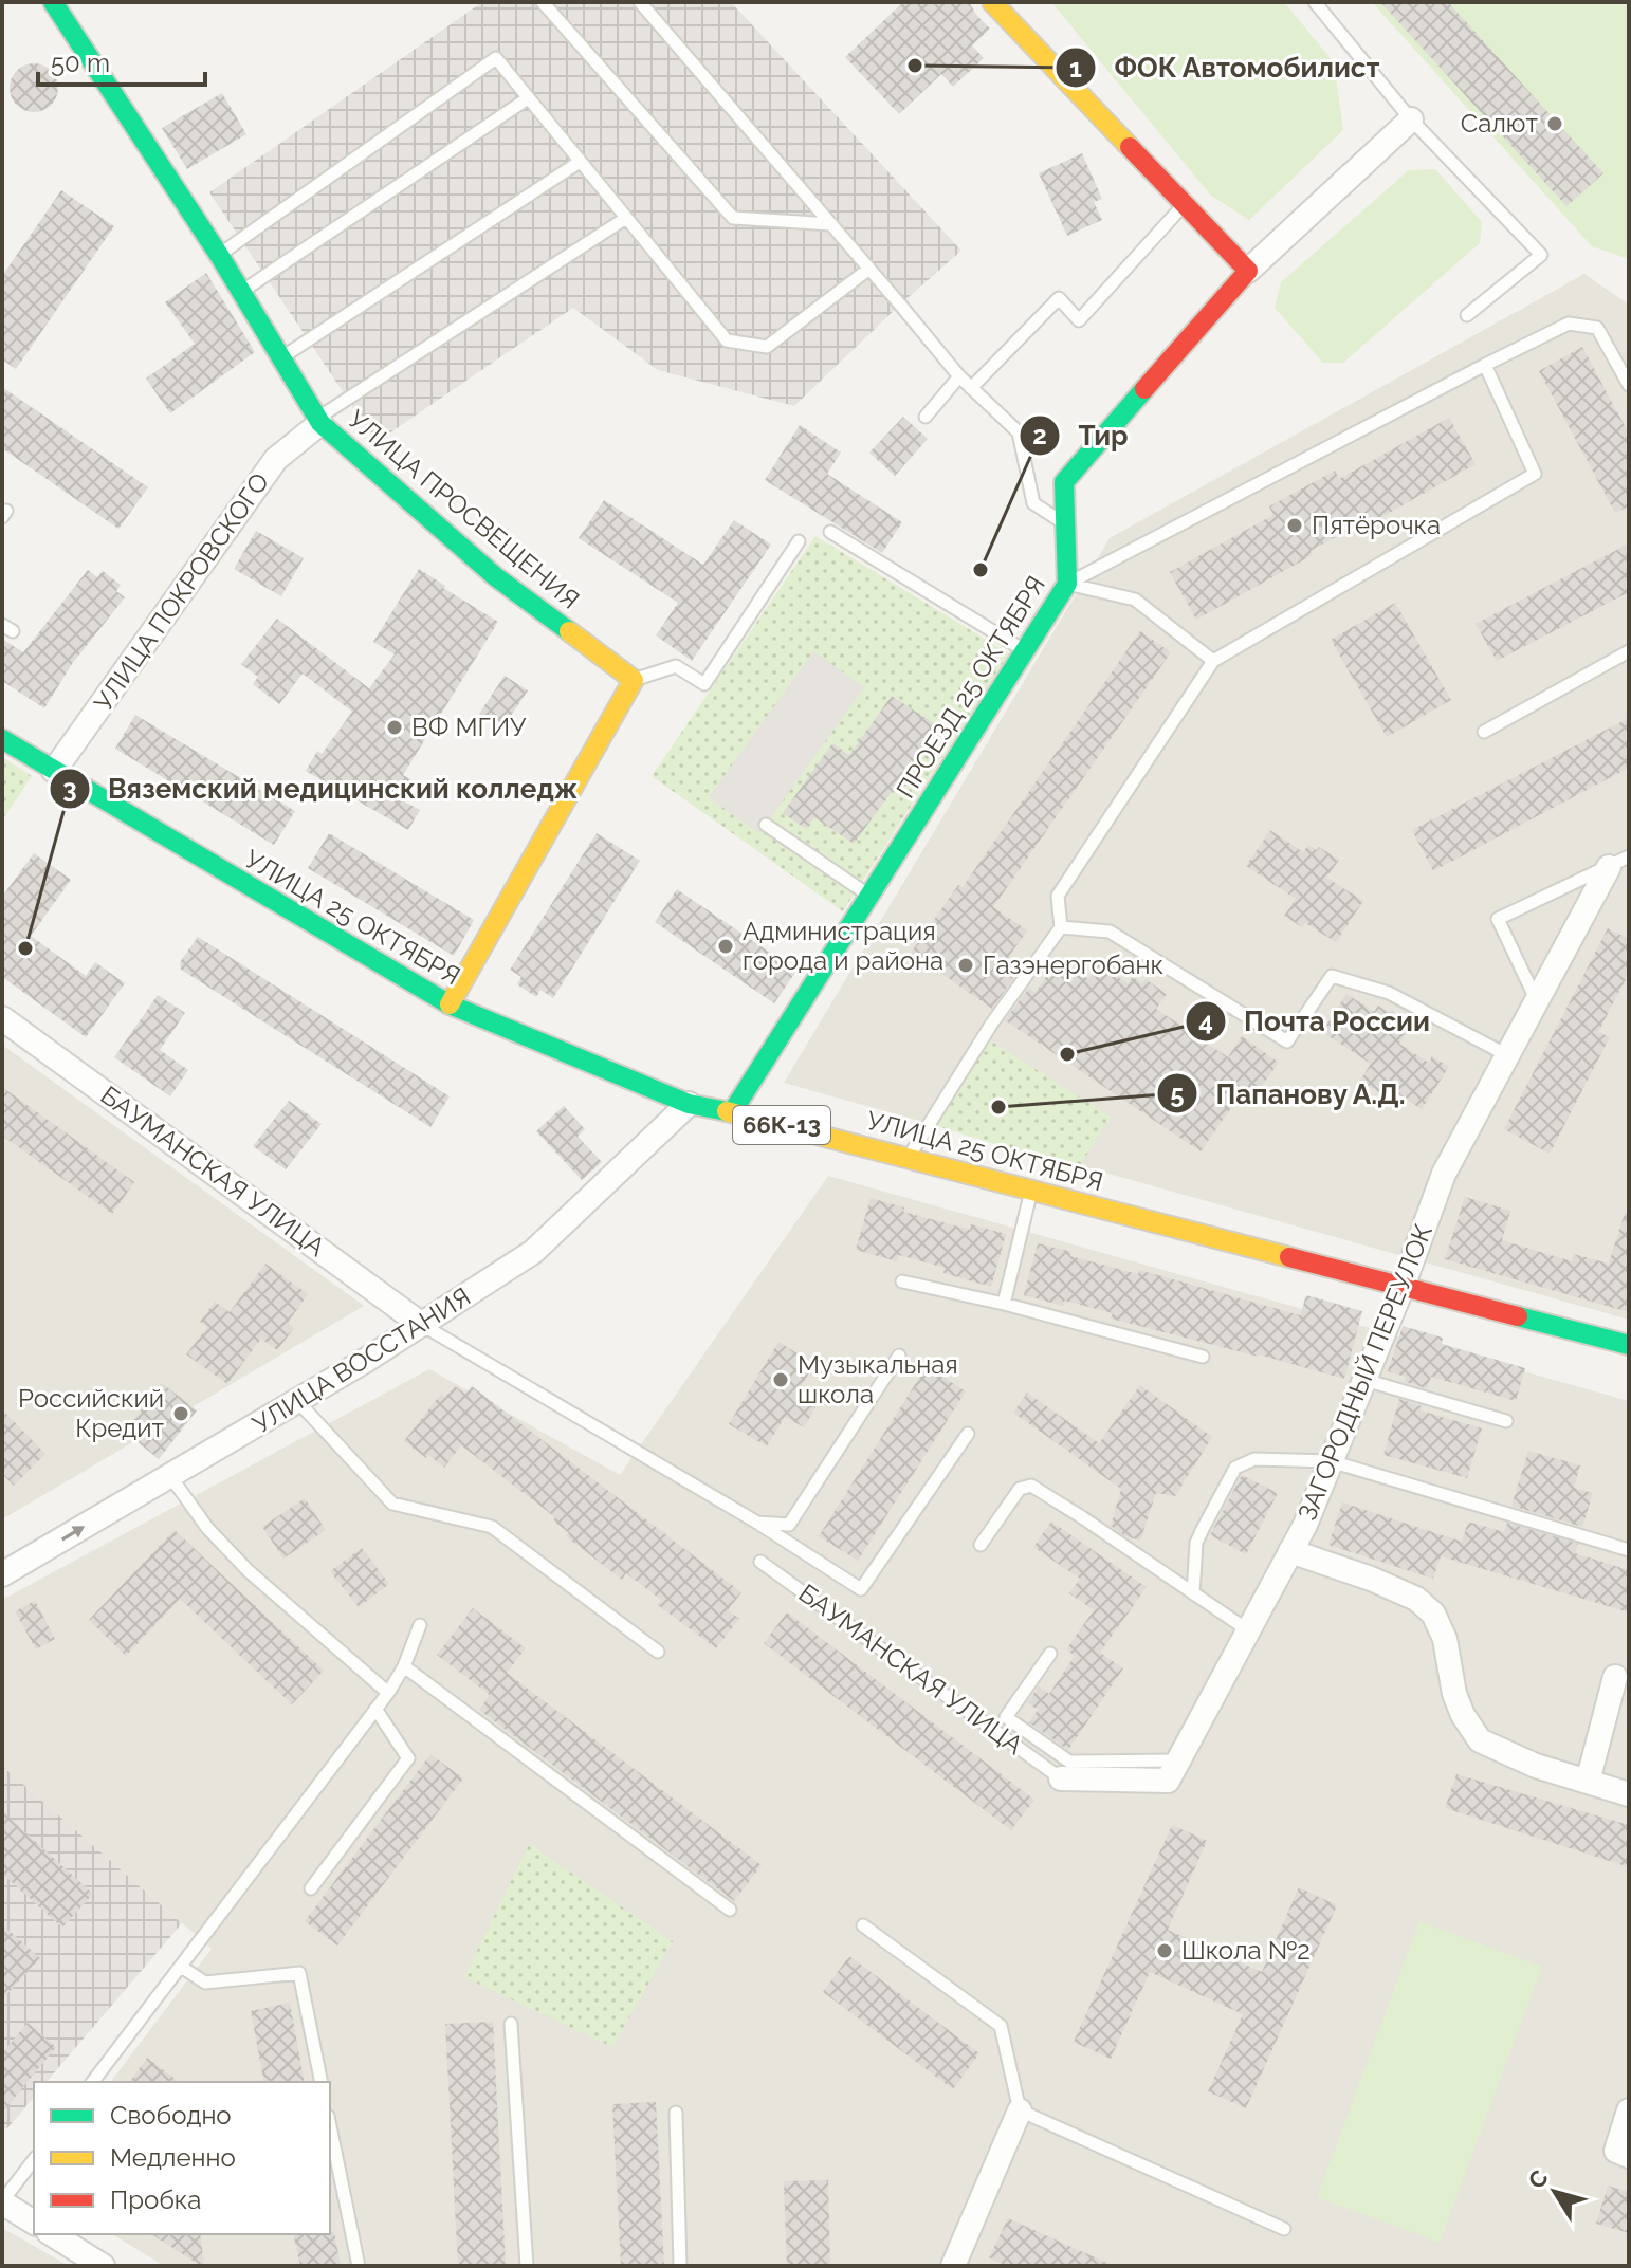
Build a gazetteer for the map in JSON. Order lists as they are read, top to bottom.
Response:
{
  "streets": {
    "street": [
      "УЛИЦА ПРОСВЕЩЕНИЯ",
      "УЛИЦА ПОКРОВСКОГО",
      "ПРОЕЗД 25 ОКТЯБРЯ",
      "УЛИЦА 25 ОКТЯБРЯ",
      "66К-13",
      "БАУМАНСКАЯ УЛИЦА",
      "УЛИЦА ВОССТАНИЯ",
      "ЗАГОРОДНЫЙ ПЕРЕУЛОК"
    ]
  },
  "crossings": [
    ["УЛИЦА ПРОСВЕЩЕНИЯ", "УЛИЦА ПОКРОВСКОГО"],
    ["УЛИЦА ПОКРОВСКОГО", "УЛИЦА 25 ОКТЯБРЯ"],
    ["ПРОЕЗД 25 ОКТЯБРЯ", "УЛИЦА 25 ОКТЯБРЯ"],
    ["УЛИЦА 25 ОКТЯБРЯ", "УЛИЦА ВОССТАНИЯ"],
    ["УЛИЦА 25 ОКТЯБРЯ", "ЗАГОРОДНЫЙ ПЕРЕУЛОК"],
    ["БАУМАНСКАЯ УЛИЦА", "УЛИЦА ВОССТАНИЯ"],
    ["БАУМАНСКАЯ УЛИЦА", "ЗАГОРОДНЫЙ ПЕРЕУЛОК"]
  ],
  "places": [
    "ФОК Автомобилист",
    "Салют",
    "Пятёрочка",
    "Тир",
    "ВФ МГИУ",
    "Администрация города и района",
    "Вяземский медицинский колледж",
    "Газэнергобанк",
    "Почта России",
    "Папанову А.Д.",
    "Музыкальная школа",
    "Российский Кредит",
    "Школа №2"
  ],
  "legend": ["Свободно", "Медленно", "Пробка"],
  "scale_bar": "50 m",
  "north": "top left"
}
